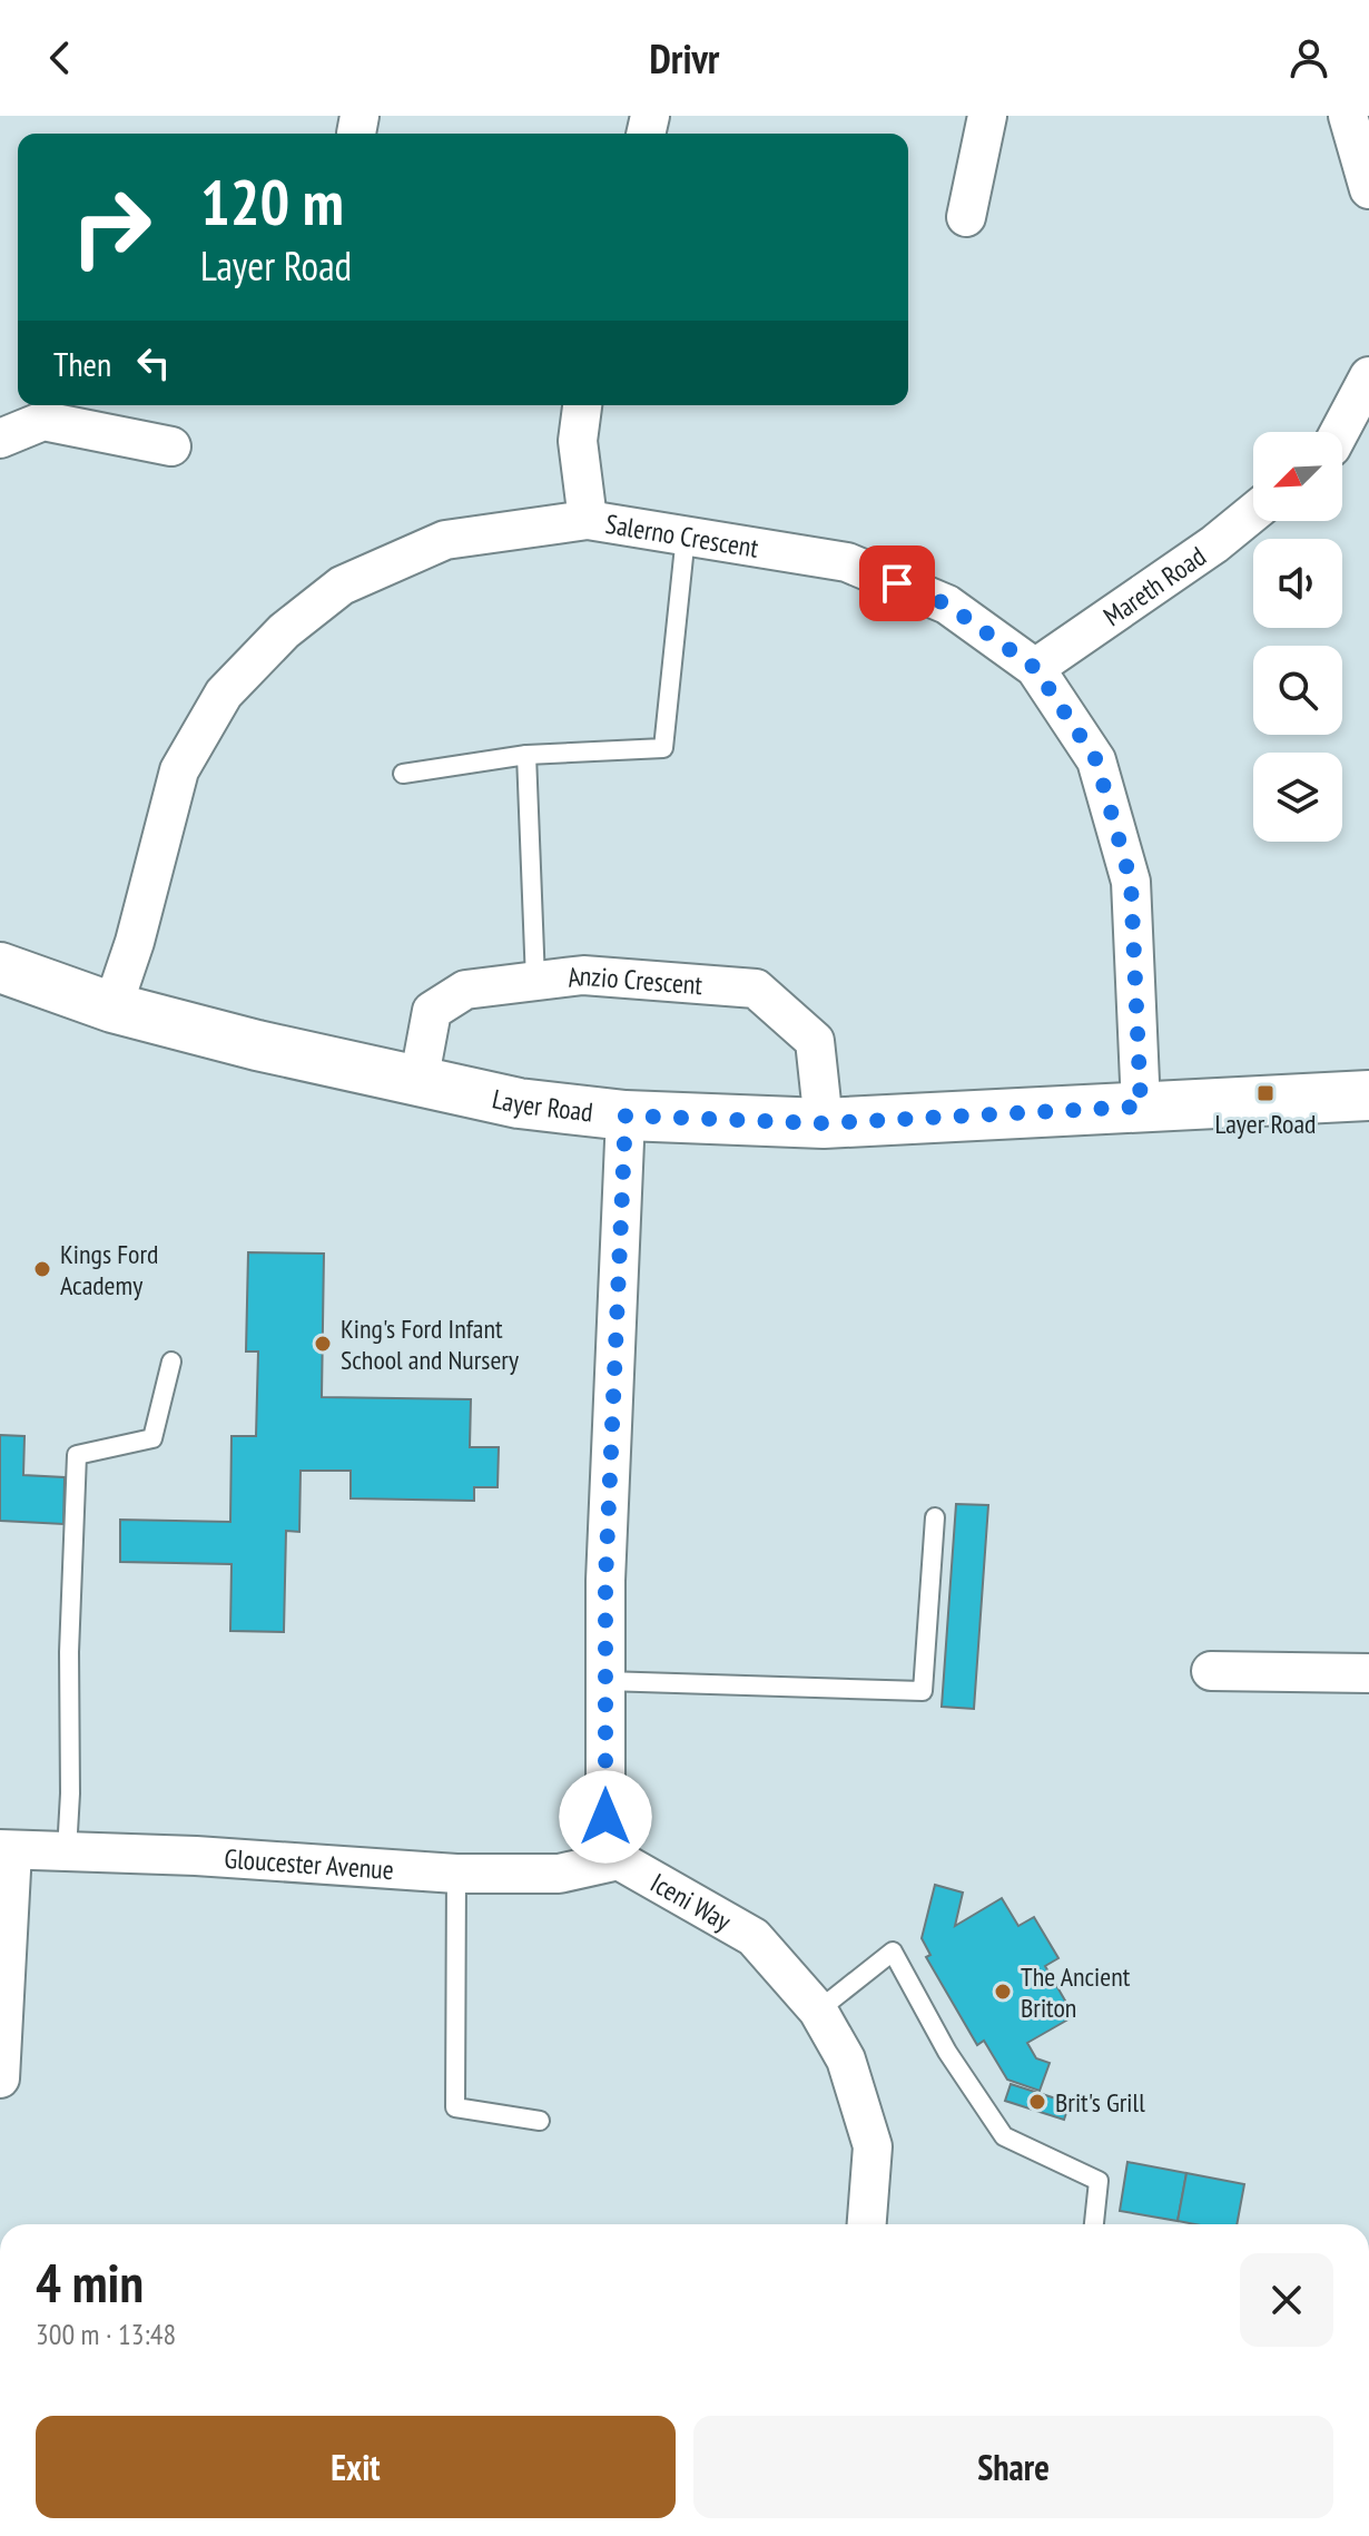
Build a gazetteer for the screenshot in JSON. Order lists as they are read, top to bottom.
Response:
{
  "streets": {
    "main road": ["Layer Road"],
    "street": [
      "Salerno Crescent",
      "Mareth Road",
      "Anzio Crescent",
      "Gloucester Avenue",
      "Iceni Way"
    ]
  },
  "crossings": [
    ["Salerno Crescent", "Mareth Road"],
    ["Salerno Crescent", "Layer Road"],
    ["Anzio Crescent", "Layer Road"],
    ["Gloucester Avenue", "Iceni Way"]
  ],
  "places": {
    "transit": ["Layer Road"],
    "other": [
      "Kings Ford Academy",
      "King's Ford Infant School and Nursery",
      "The Ancient Briton",
      "Brit's Grill"
    ]
  },
  "north": "bottom left",
  "page": {
    "header": "Drivr",
    "turn": ["120 m", "Layer Road"],
    "then": "Then",
    "heading": ["4 min", "300 m · 13:48"],
    "buttons": ["Exit", "Share"]
  }
}
